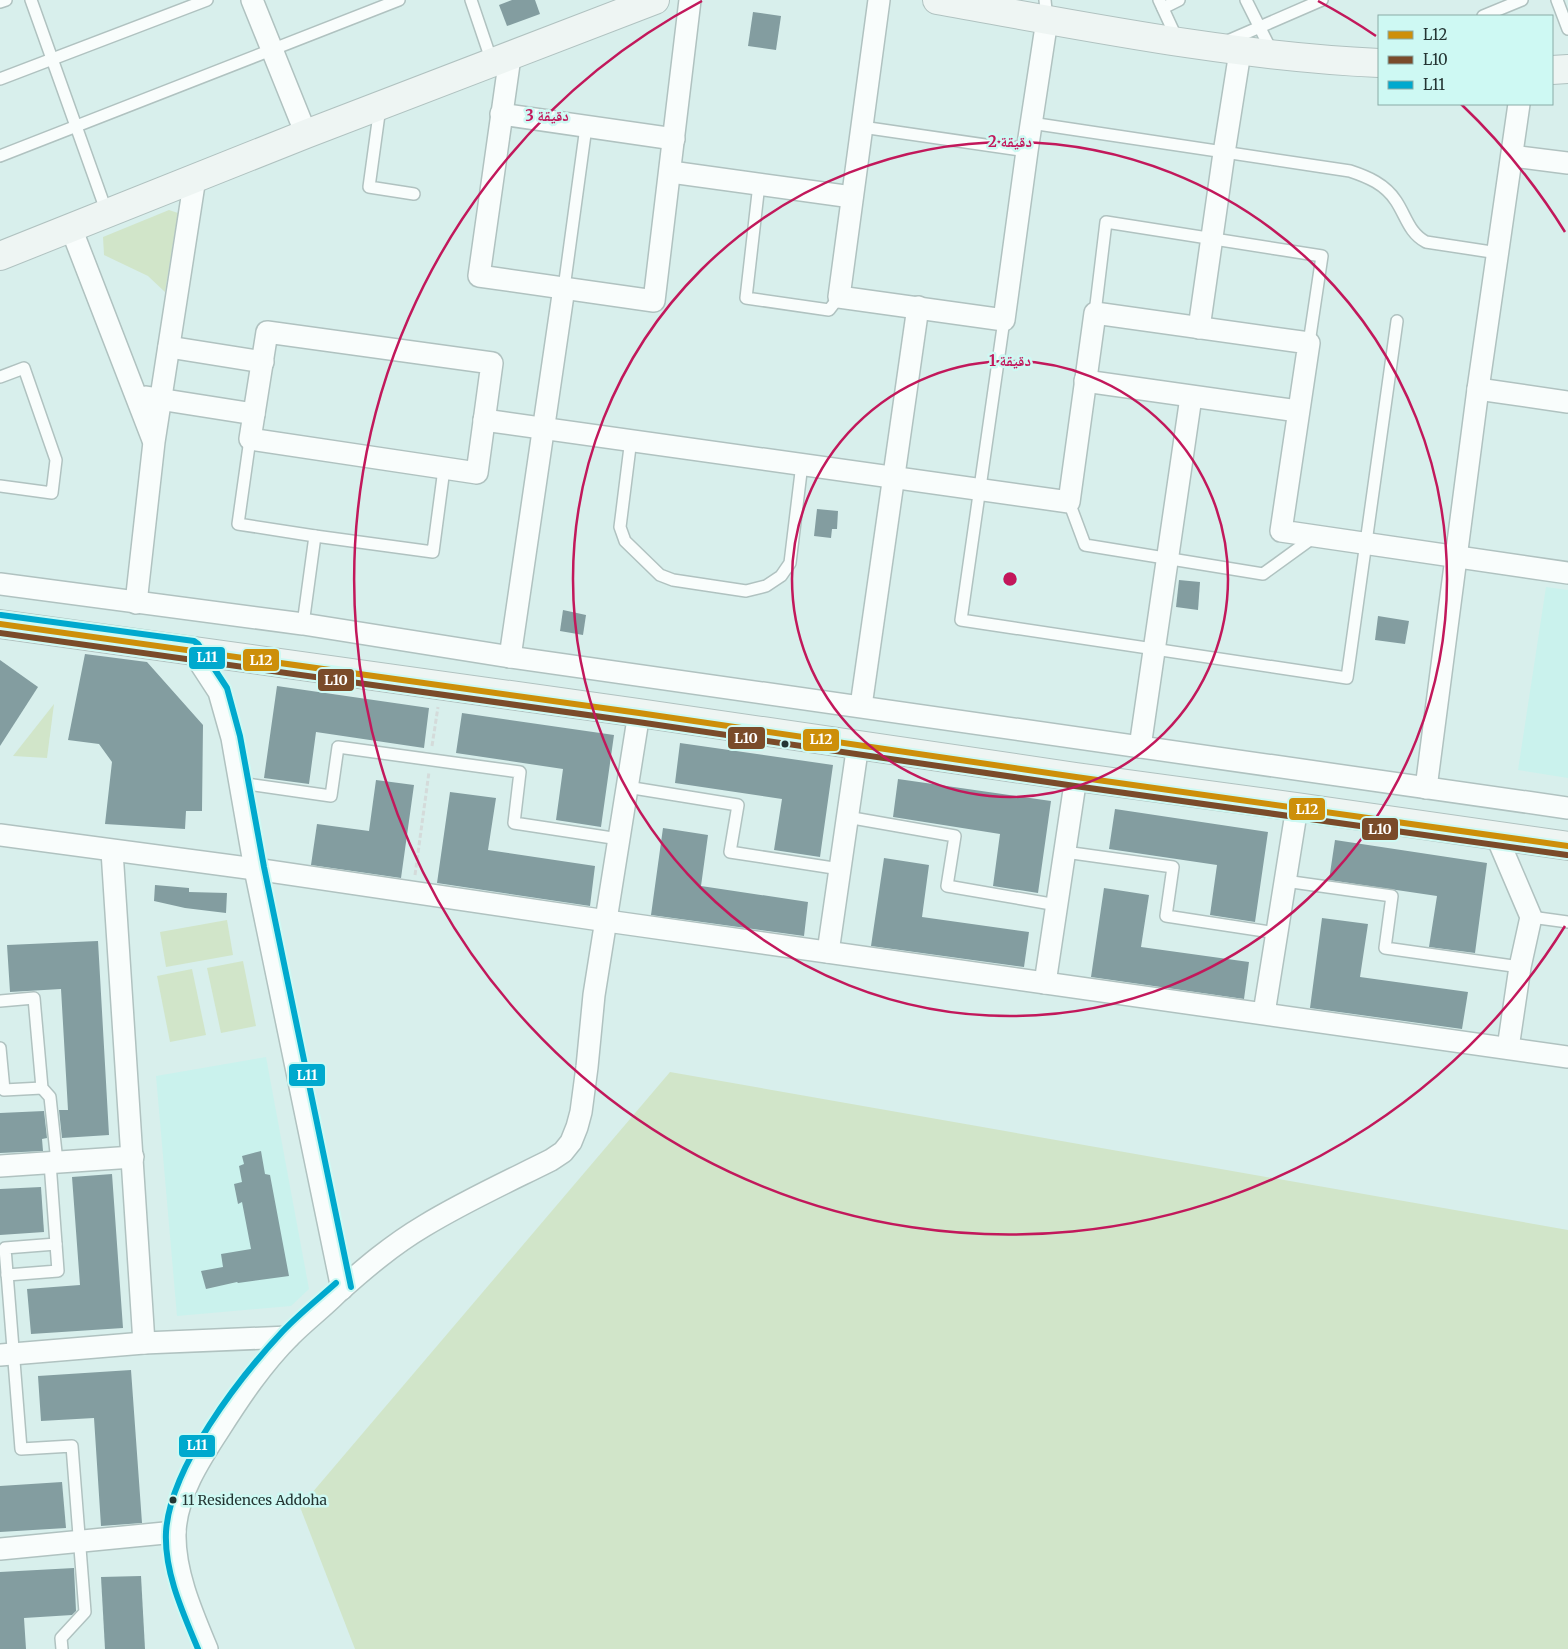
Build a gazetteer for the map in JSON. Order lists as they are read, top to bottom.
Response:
{
  "places": ["11 Residences Addoha"],
  "lines": ["transit line L11", "transit line L12", "transit line L10"],
  "legend": ["L12", "L10", "L11"],
  "rings": ["3 دقيقة", "2 دقيقة", "1 دقيقة"]
}
